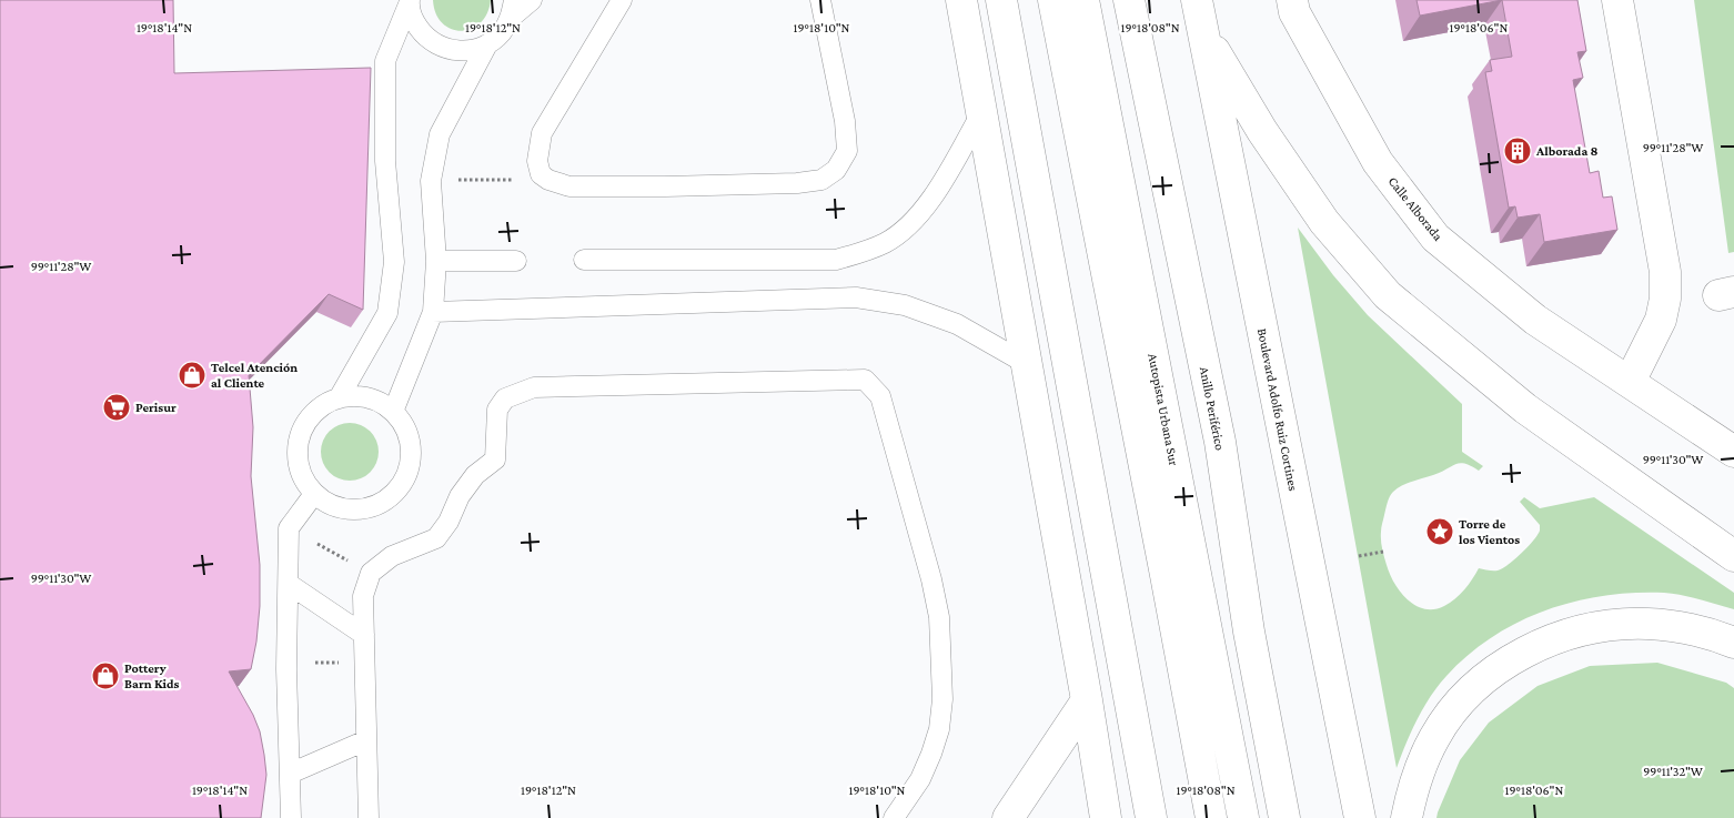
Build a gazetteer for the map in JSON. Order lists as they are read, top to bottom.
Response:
{
  "streets": {
    "main road": [
      "Calle Alborada",
      "Anillo Periférico",
      "Autopista Urbana Sur",
      "Boulevard Adolfo Ruiz Cortines"
    ]
  },
  "places": {
    "building": ["Alborada 8"],
    "shop": ["Telcel Atención al Cliente", "Pottery Barn Kids"],
    "supermarket": ["Perisur"],
    "place": ["Torre de los Vientos"]
  },
  "coordinates": [
    "19°18'14\"N",
    "19°18'12\"N",
    "19°18'10\"N",
    "19°18'08\"N",
    "19°18'06\"N",
    "99°11'28\"W",
    "99°11'30\"W",
    "99°11'32\"W"
  ]
}
